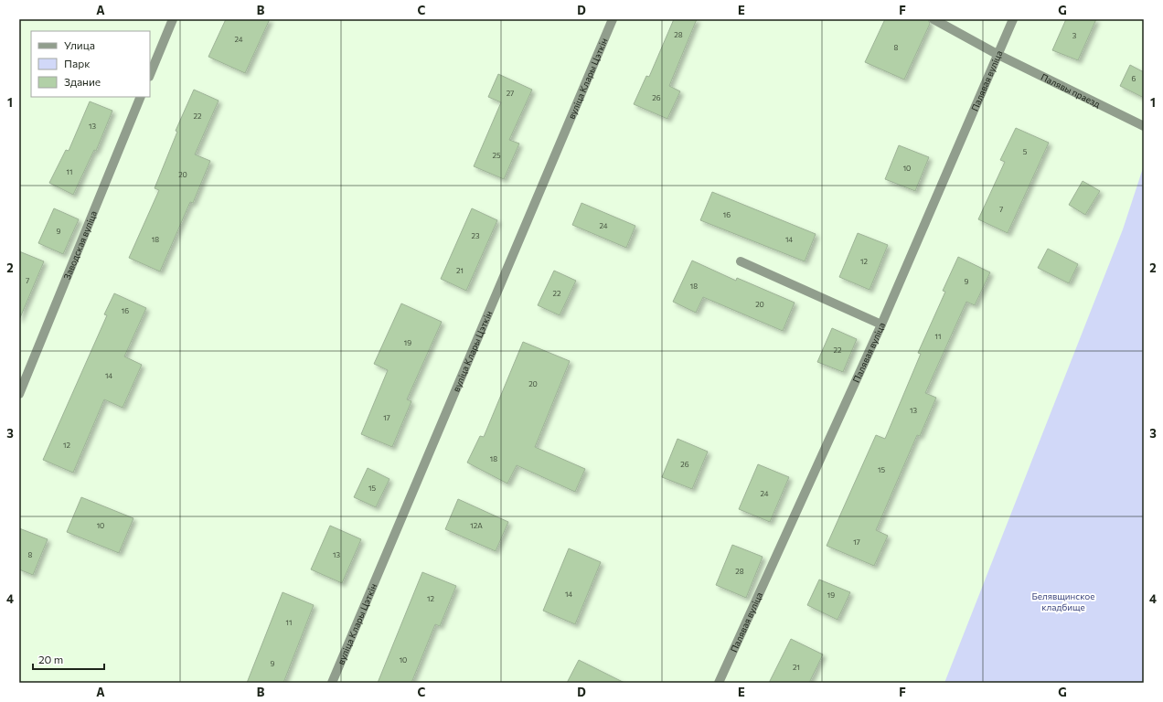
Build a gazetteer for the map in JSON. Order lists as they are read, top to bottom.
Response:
{
  "streets": {
    "street": [
      "вуліца Клары Цэткін",
      "Палявая вуліца",
      "Палявы праезд",
      "Заводская вуліца"
    ]
  },
  "crossings": [
    ["Палявая вуліца", "Палявы праезд"]
  ],
  "parks": ["Белявщинское кладбище"],
  "house_numbers": [
    "28",
    "3",
    "24",
    "8",
    "6",
    "27",
    "26",
    "22",
    "13",
    "5",
    "25",
    "10",
    "11",
    "20",
    "7",
    "16",
    "24",
    "9",
    "23",
    "18",
    "14",
    "12",
    "21",
    "7",
    "9",
    "18",
    "22",
    "20",
    "16",
    "11",
    "19",
    "22",
    "14",
    "20",
    "13",
    "17",
    "12",
    "18",
    "26",
    "15",
    "15",
    "24",
    "10",
    "12А",
    "17",
    "8",
    "13",
    "28",
    "14",
    "19",
    "12",
    "11",
    "10",
    "9",
    "21"
  ],
  "legend": ["Улица", "Парк", "Здание"],
  "scale_bar": "20 m",
  "grid": {
    "columns": [
      "A",
      "B",
      "C",
      "D",
      "E",
      "F",
      "G"
    ],
    "rows": [
      "1",
      "2",
      "3",
      "4"
    ]
  }
}
